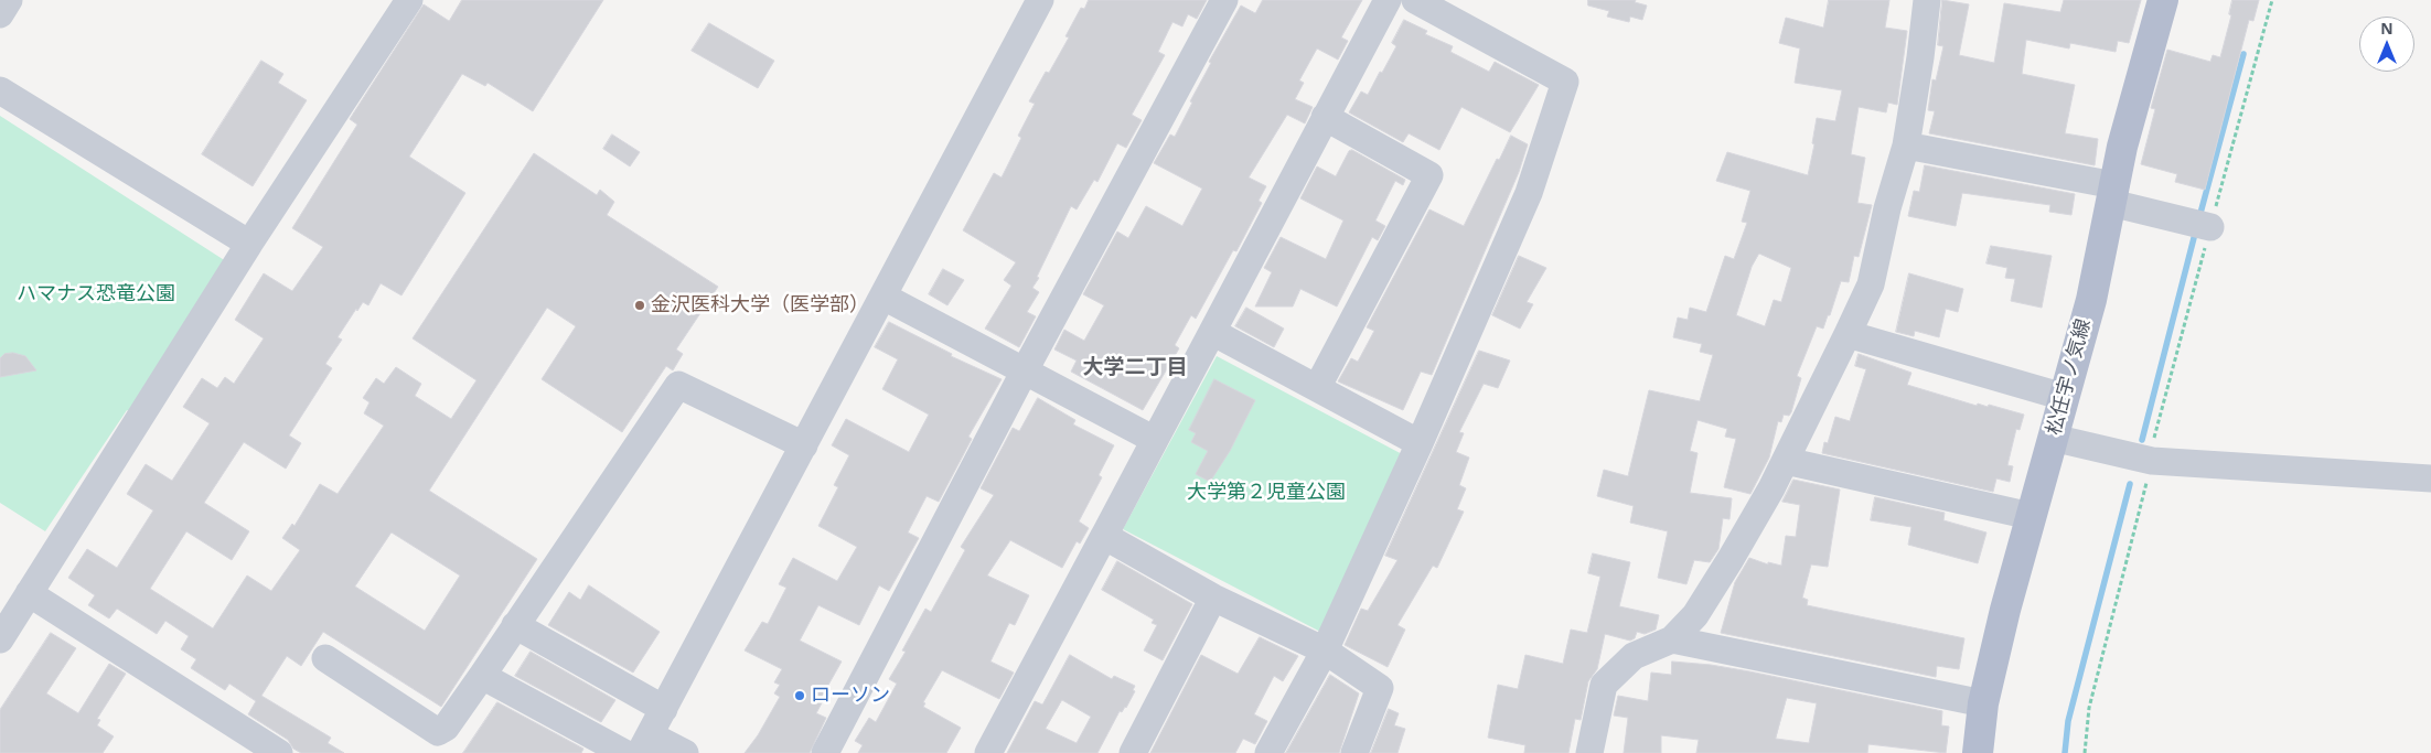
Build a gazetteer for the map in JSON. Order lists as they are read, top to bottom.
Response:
{
  "streets": {
    "main road": ["松任宇ノ気線"]
  },
  "districts": ["大学二丁目"],
  "parks": ["ハマナス恐竜公園", "大学第２児童公園"],
  "places": ["金沢医科大学（医学部）", "ローソン"],
  "north": "top"
}
